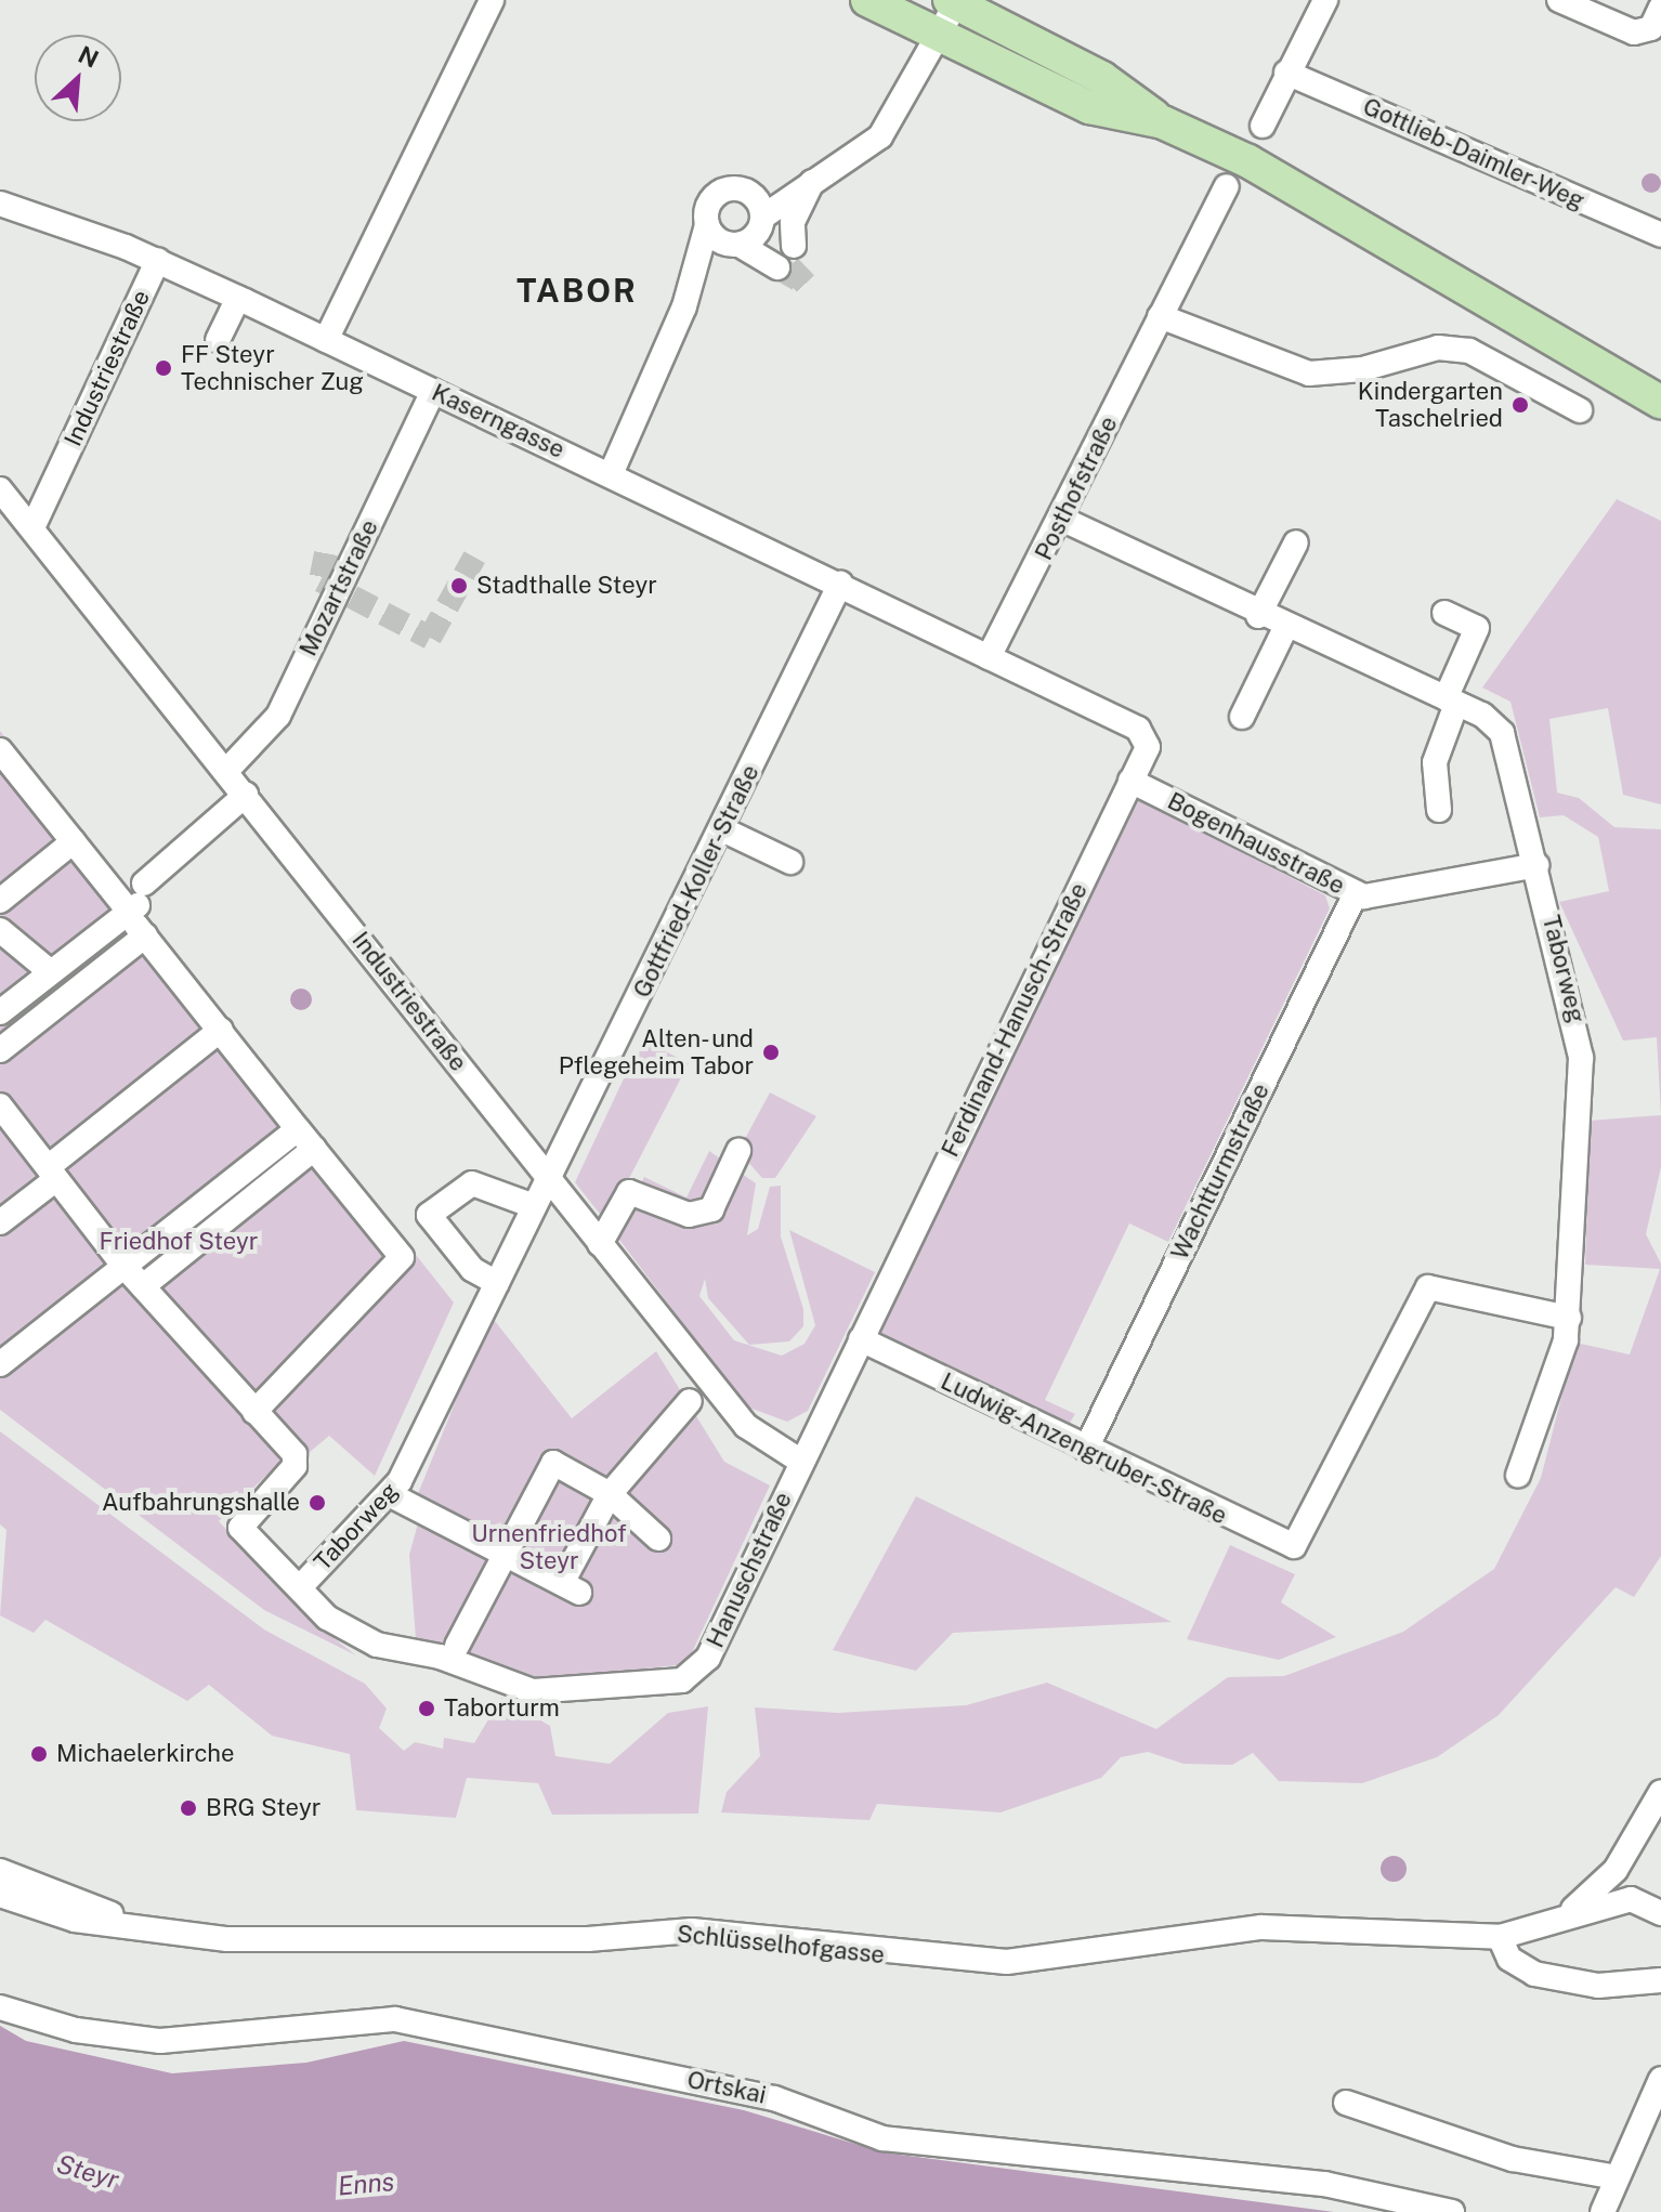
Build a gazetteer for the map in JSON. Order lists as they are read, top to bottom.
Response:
{
  "streets": {
    "street": [
      "Gottlieb-Daimler-Weg",
      "Industriestraße",
      "Kaserngasse",
      "Posthofstraße",
      "Mozartstraße",
      "Bogenhausstraße",
      "Gottfried-Koller-Straße",
      "Taborweg",
      "Ferdinand-Hanusch-Straße",
      "Wachtturmstraße",
      "Ludwig-Anzengruber-Straße",
      "Hanuschstraße",
      "Schlüsselhofgasse",
      "Ortskai"
    ]
  },
  "crossings": [
    ["Industriestraße", "Kaserngasse"],
    ["Industriestraße", "Mozartstraße"],
    ["Industriestraße", "Gottfried-Koller-Straße"],
    ["Industriestraße", "Taborweg"],
    ["Industriestraße", "Ferdinand-Hanusch-Straße"],
    ["Industriestraße", "Hanuschstraße"],
    ["Kaserngasse", "Posthofstraße"],
    ["Kaserngasse", "Mozartstraße"],
    ["Kaserngasse", "Gottfried-Koller-Straße"],
    ["Kaserngasse", "Ferdinand-Hanusch-Straße"],
    ["Posthofstraße", "Taborweg"],
    ["Posthofstraße", "Ferdinand-Hanusch-Straße"],
    ["Bogenhausstraße", "Taborweg"],
    ["Bogenhausstraße", "Ferdinand-Hanusch-Straße"],
    ["Bogenhausstraße", "Wachtturmstraße"],
    ["Gottfried-Koller-Straße", "Taborweg"],
    ["Taborweg", "Ludwig-Anzengruber-Straße"],
    ["Taborweg", "Hanuschstraße"],
    ["Ferdinand-Hanusch-Straße", "Ludwig-Anzengruber-Straße"],
    ["Ferdinand-Hanusch-Straße", "Hanuschstraße"],
    ["Wachtturmstraße", "Ludwig-Anzengruber-Straße"]
  ],
  "districts": ["TABOR"],
  "water": ["Steyr", "Enns"],
  "parks": ["Friedhof Steyr", "Urnenfriedhof Steyr"],
  "places": [
    "FF Steyr Technischer Zug",
    "Kindergarten Taschelried",
    "Stadthalle Steyr",
    "Alten- und Pflegeheim Tabor",
    "Aufbahrungshalle",
    "Taborturm",
    "Michaelerkirche",
    "BRG Steyr"
  ],
  "north": "top right"
}
